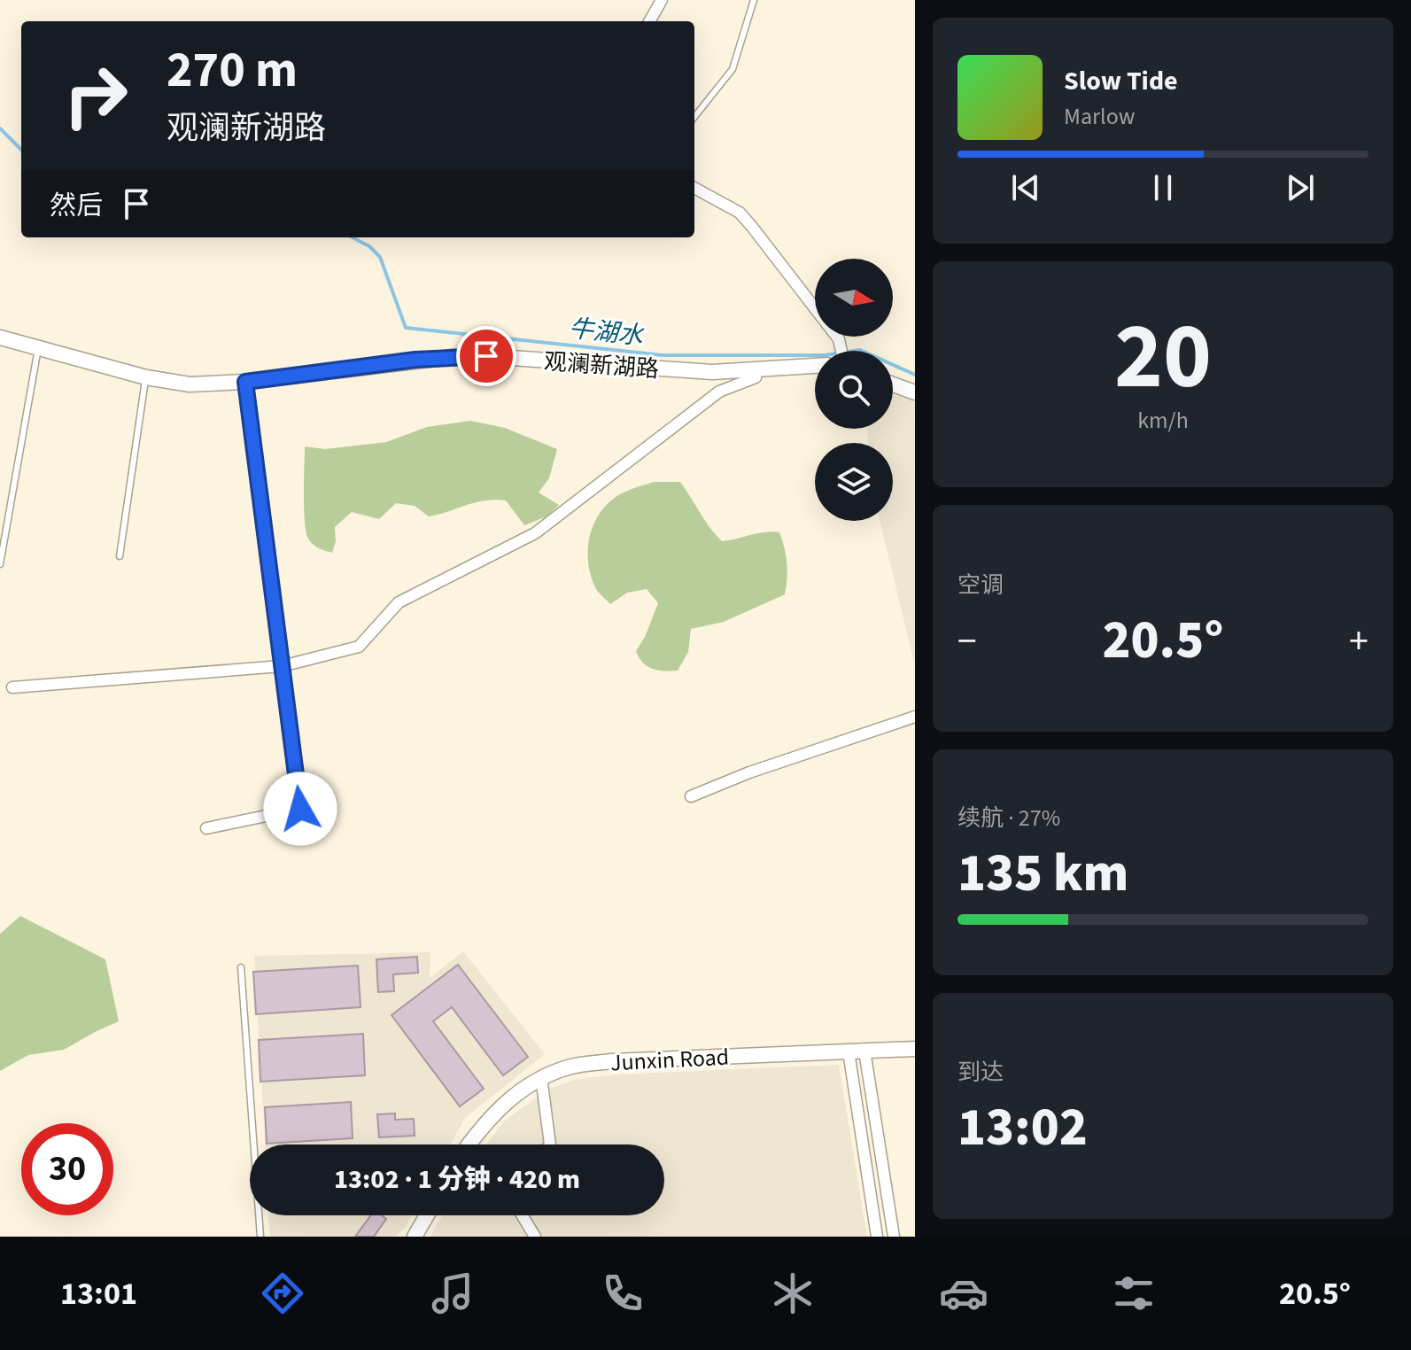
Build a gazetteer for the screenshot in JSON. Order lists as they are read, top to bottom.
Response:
{
  "streets": {
    "street": ["观澜新湖路", "Junxin Road"]
  },
  "water": ["牛湖水"],
  "north": "right",
  "page": {
    "turn": ["270 m", "观澜新湖路"],
    "song": ["Slow Tide", "Marlow"],
    "then": "然后",
    "tile": [
      ["20", "km/h"],
      "空调",
      ["续航 · 27%", "135 km"],
      ["到达", "13:02"]
    ],
    "heat": ["−", "20.5°", "+"],
    "limit": "30",
    "trip": "13:02 · 1 分钟 · 420 m",
    "tabs": ["13:01", "20.5°"]
  }
}
